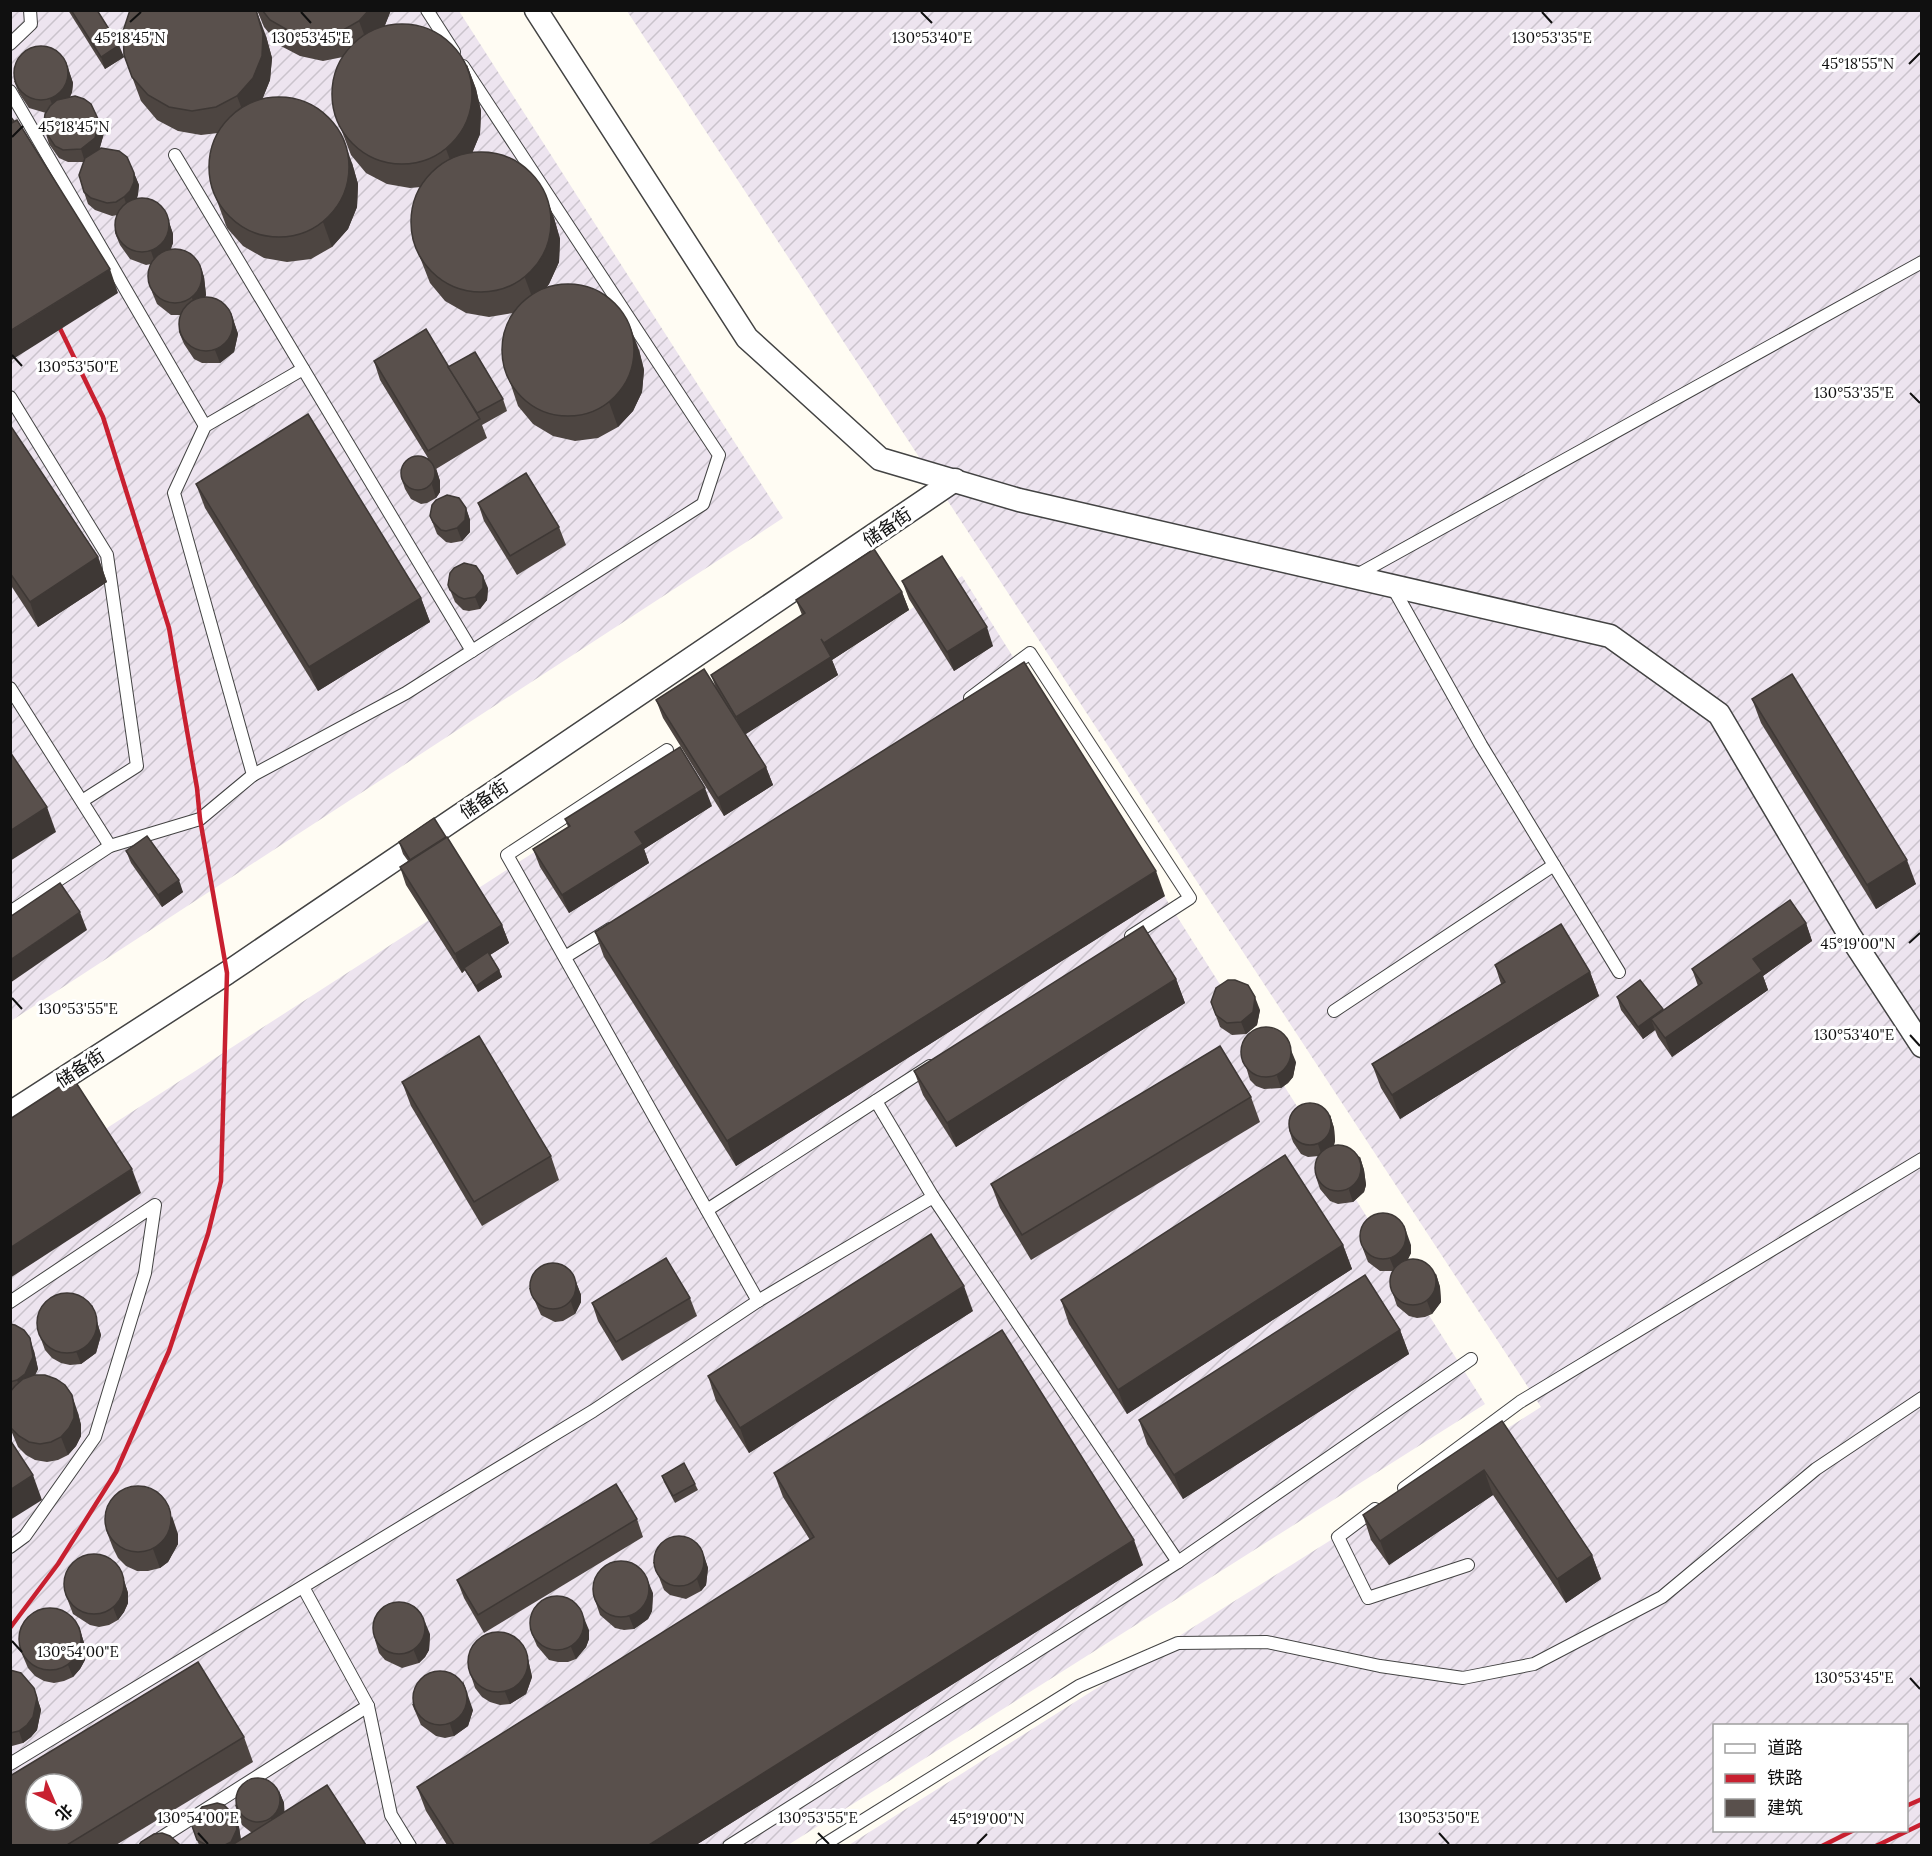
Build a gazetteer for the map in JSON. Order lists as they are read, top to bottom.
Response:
{
  "streets": {
    "street": ["储备街"]
  },
  "legend": ["道路", "铁路", "建筑"],
  "north": "bottom right",
  "coordinates": [
    "45°18'45\"N",
    "130°53'45\"E",
    "130°53'40\"E",
    "130°53'35\"E",
    "45°18'55\"N",
    "130°53'50\"E",
    "45°19'00\"N",
    "130°53'55\"E",
    "130°54'00\"E"
  ]
}
